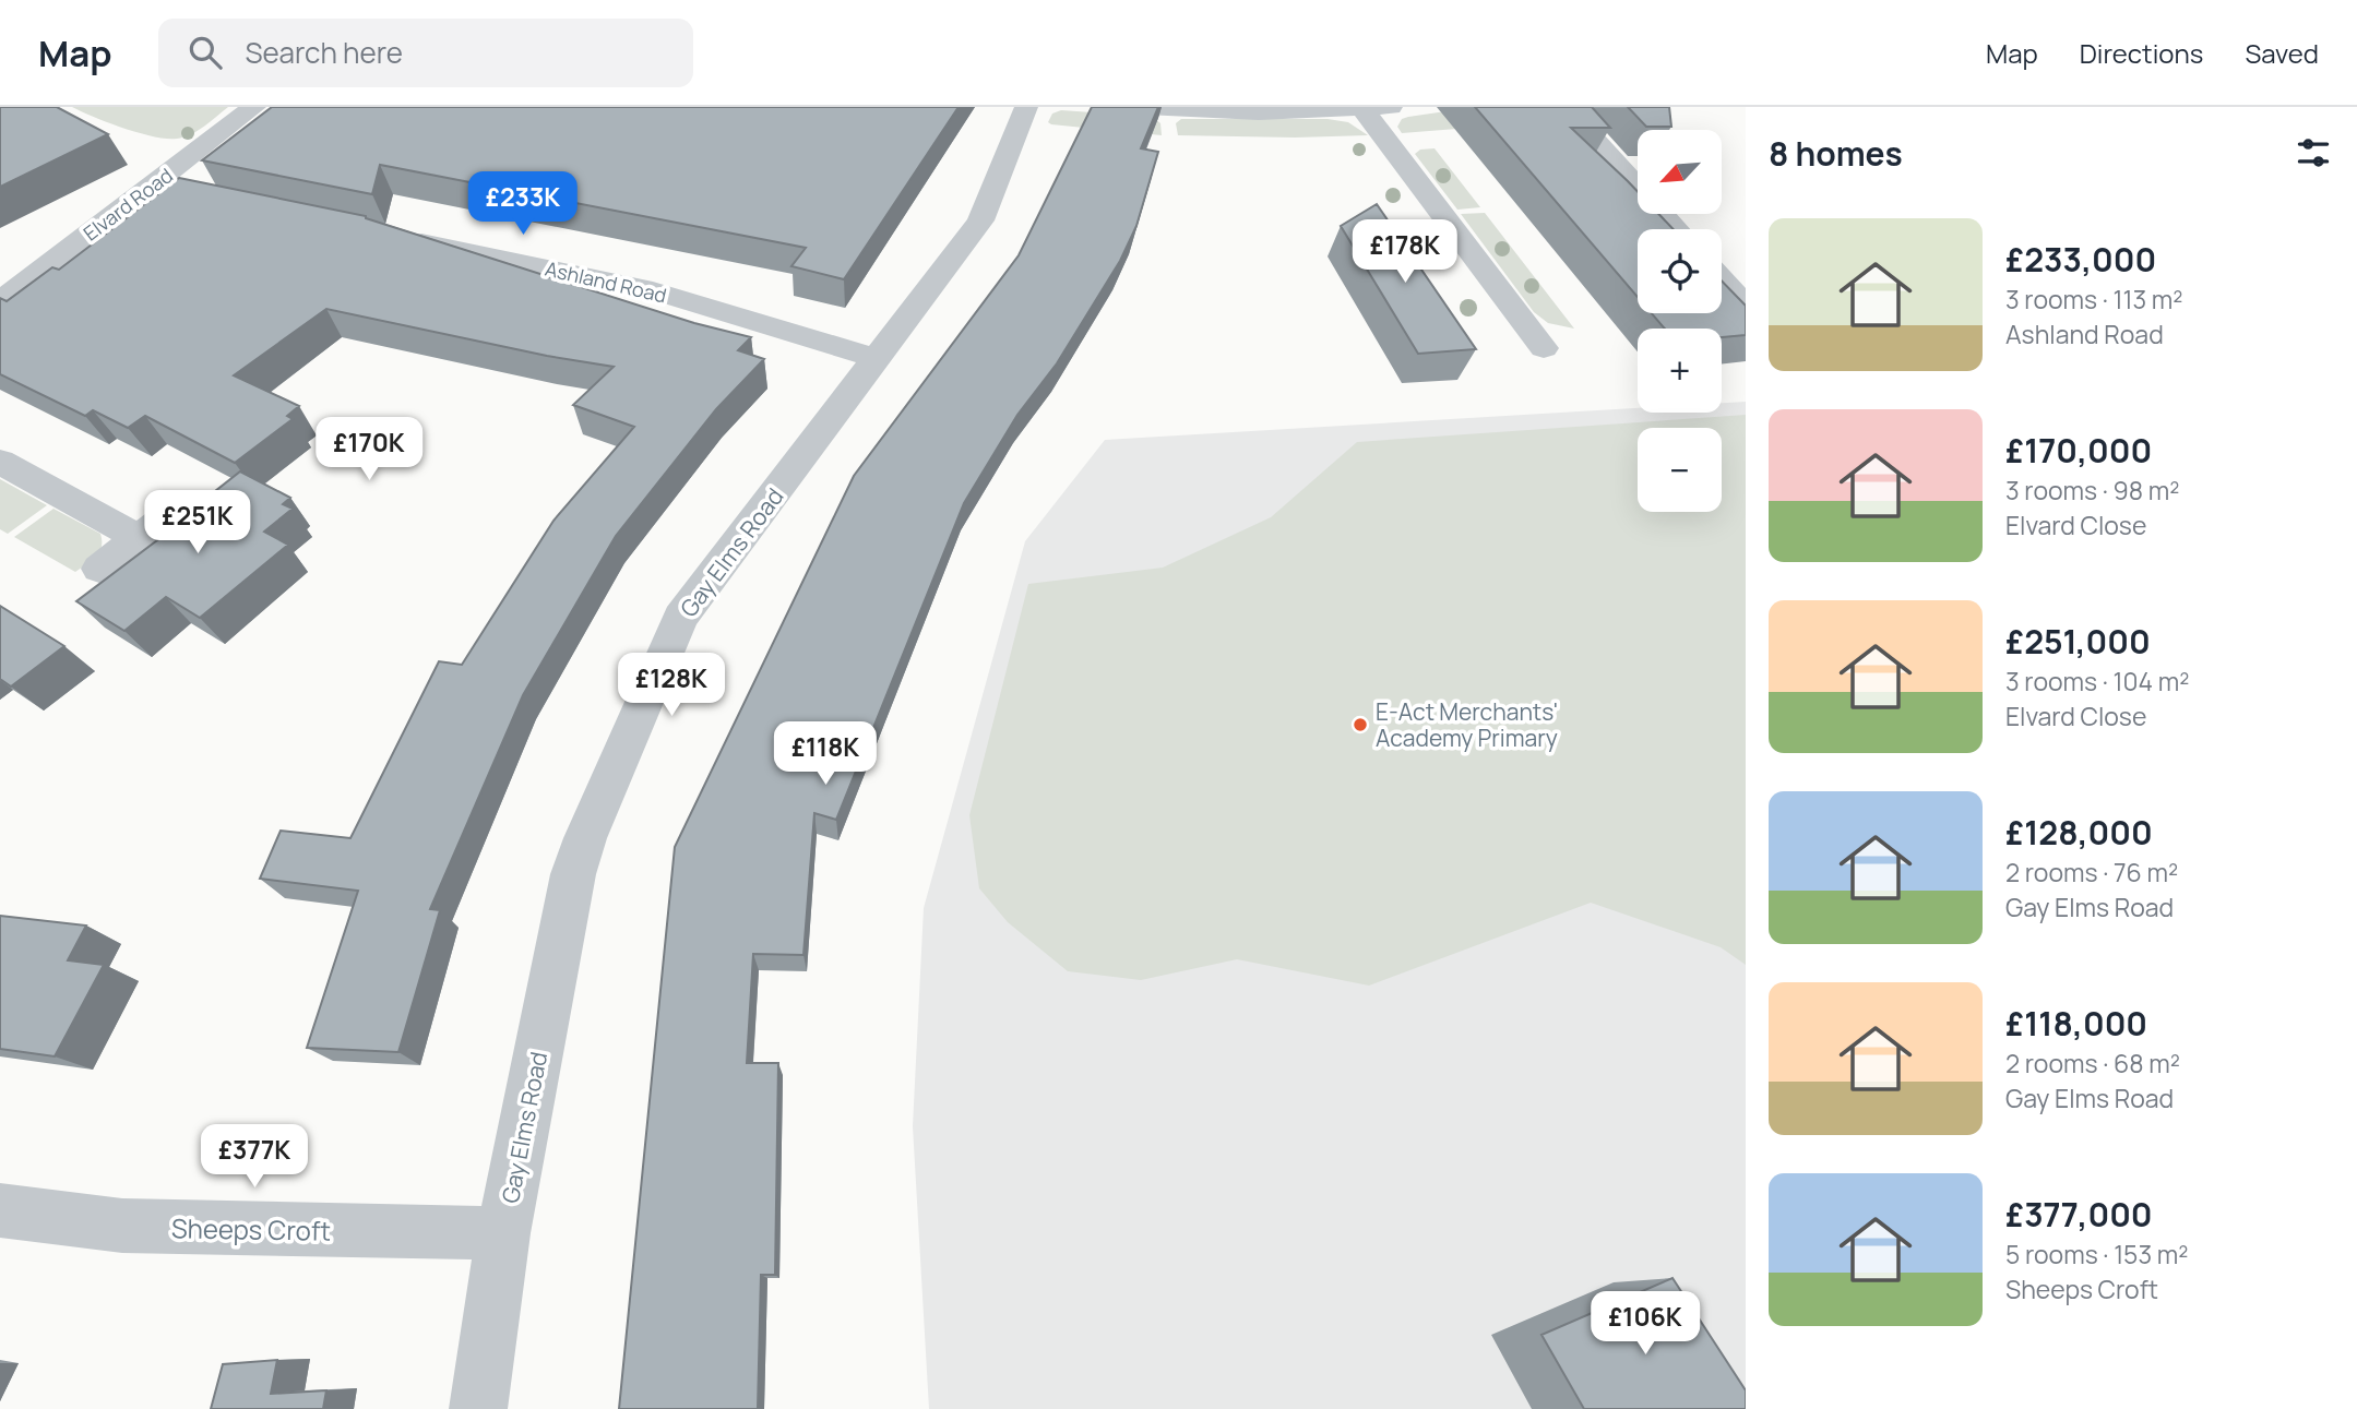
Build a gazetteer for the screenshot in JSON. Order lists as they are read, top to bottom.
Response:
{
  "streets": {
    "street": [
      "Elvard Road",
      "Ashland Road",
      "Gay Elms Road",
      "Sheeps Croft"
    ]
  },
  "crossings": [
    ["Ashland Road", "Gay Elms Road"],
    ["Gay Elms Road", "Sheeps Croft"]
  ],
  "places": ["E-Act Merchants' Academy Primary"],
  "north": "bottom left",
  "page": {
    "header": "Map",
    "search": "Search here",
    "nav": ["Map", "Directions", "Saved"],
    "heading": "8 homes",
    "map_buttons": ["+", "−"],
    "price": [
      "£233K",
      "£178K",
      "£170K",
      "£251K",
      "£128K",
      "£118K",
      "£377K",
      "£106K"
    ],
    "list": [
      {
        "name": "£233,000",
        "note": "3 rooms · 113 m² · Ashland Road"
      },
      {
        "name": "£170,000",
        "note": "3 rooms · 98 m² · Elvard Close"
      },
      {
        "name": "£251,000",
        "note": "3 rooms · 104 m² · Elvard Close"
      },
      {
        "name": "£128,000",
        "note": "2 rooms · 76 m² · Gay Elms Road"
      },
      {
        "name": "£118,000",
        "note": "2 rooms · 68 m² · Gay Elms Road"
      },
      {
        "name": "£377,000",
        "note": "5 rooms · 153 m² · Sheeps Croft"
      }
    ]
  }
}
